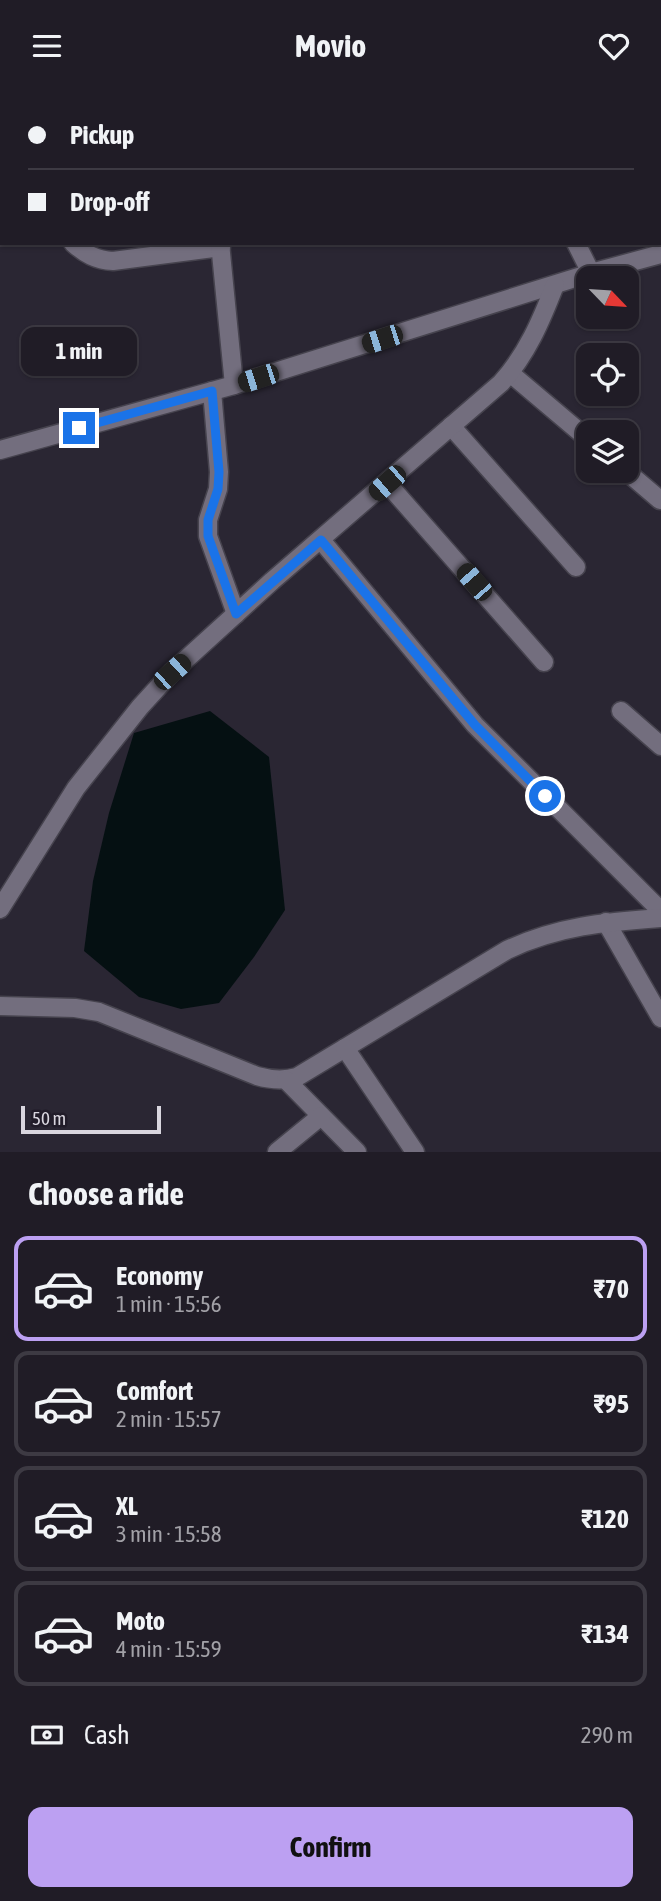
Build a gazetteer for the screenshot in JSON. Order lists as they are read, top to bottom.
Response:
{
  "scale_bar": "50 m",
  "north": "bottom right",
  "page": {
    "header": "Movio",
    "banner": ["Pickup", "Drop-off"],
    "bubble": "1 min",
    "scale": "50 m",
    "heading": "Choose a ride",
    "list": [
      {
        "name": "Economy",
        "note": "1 min · 15:56",
        "value": "₹70"
      },
      {
        "name": "Comfort",
        "note": "2 min · 15:57",
        "value": "₹95"
      },
      {
        "name": "XL",
        "note": "3 min · 15:58",
        "value": "₹120"
      },
      {
        "name": "Moto",
        "note": "4 min · 15:59",
        "value": "₹134"
      }
    ],
    "pay": ["Cash", "290 m"],
    "buttons": "Confirm"
  }
}
